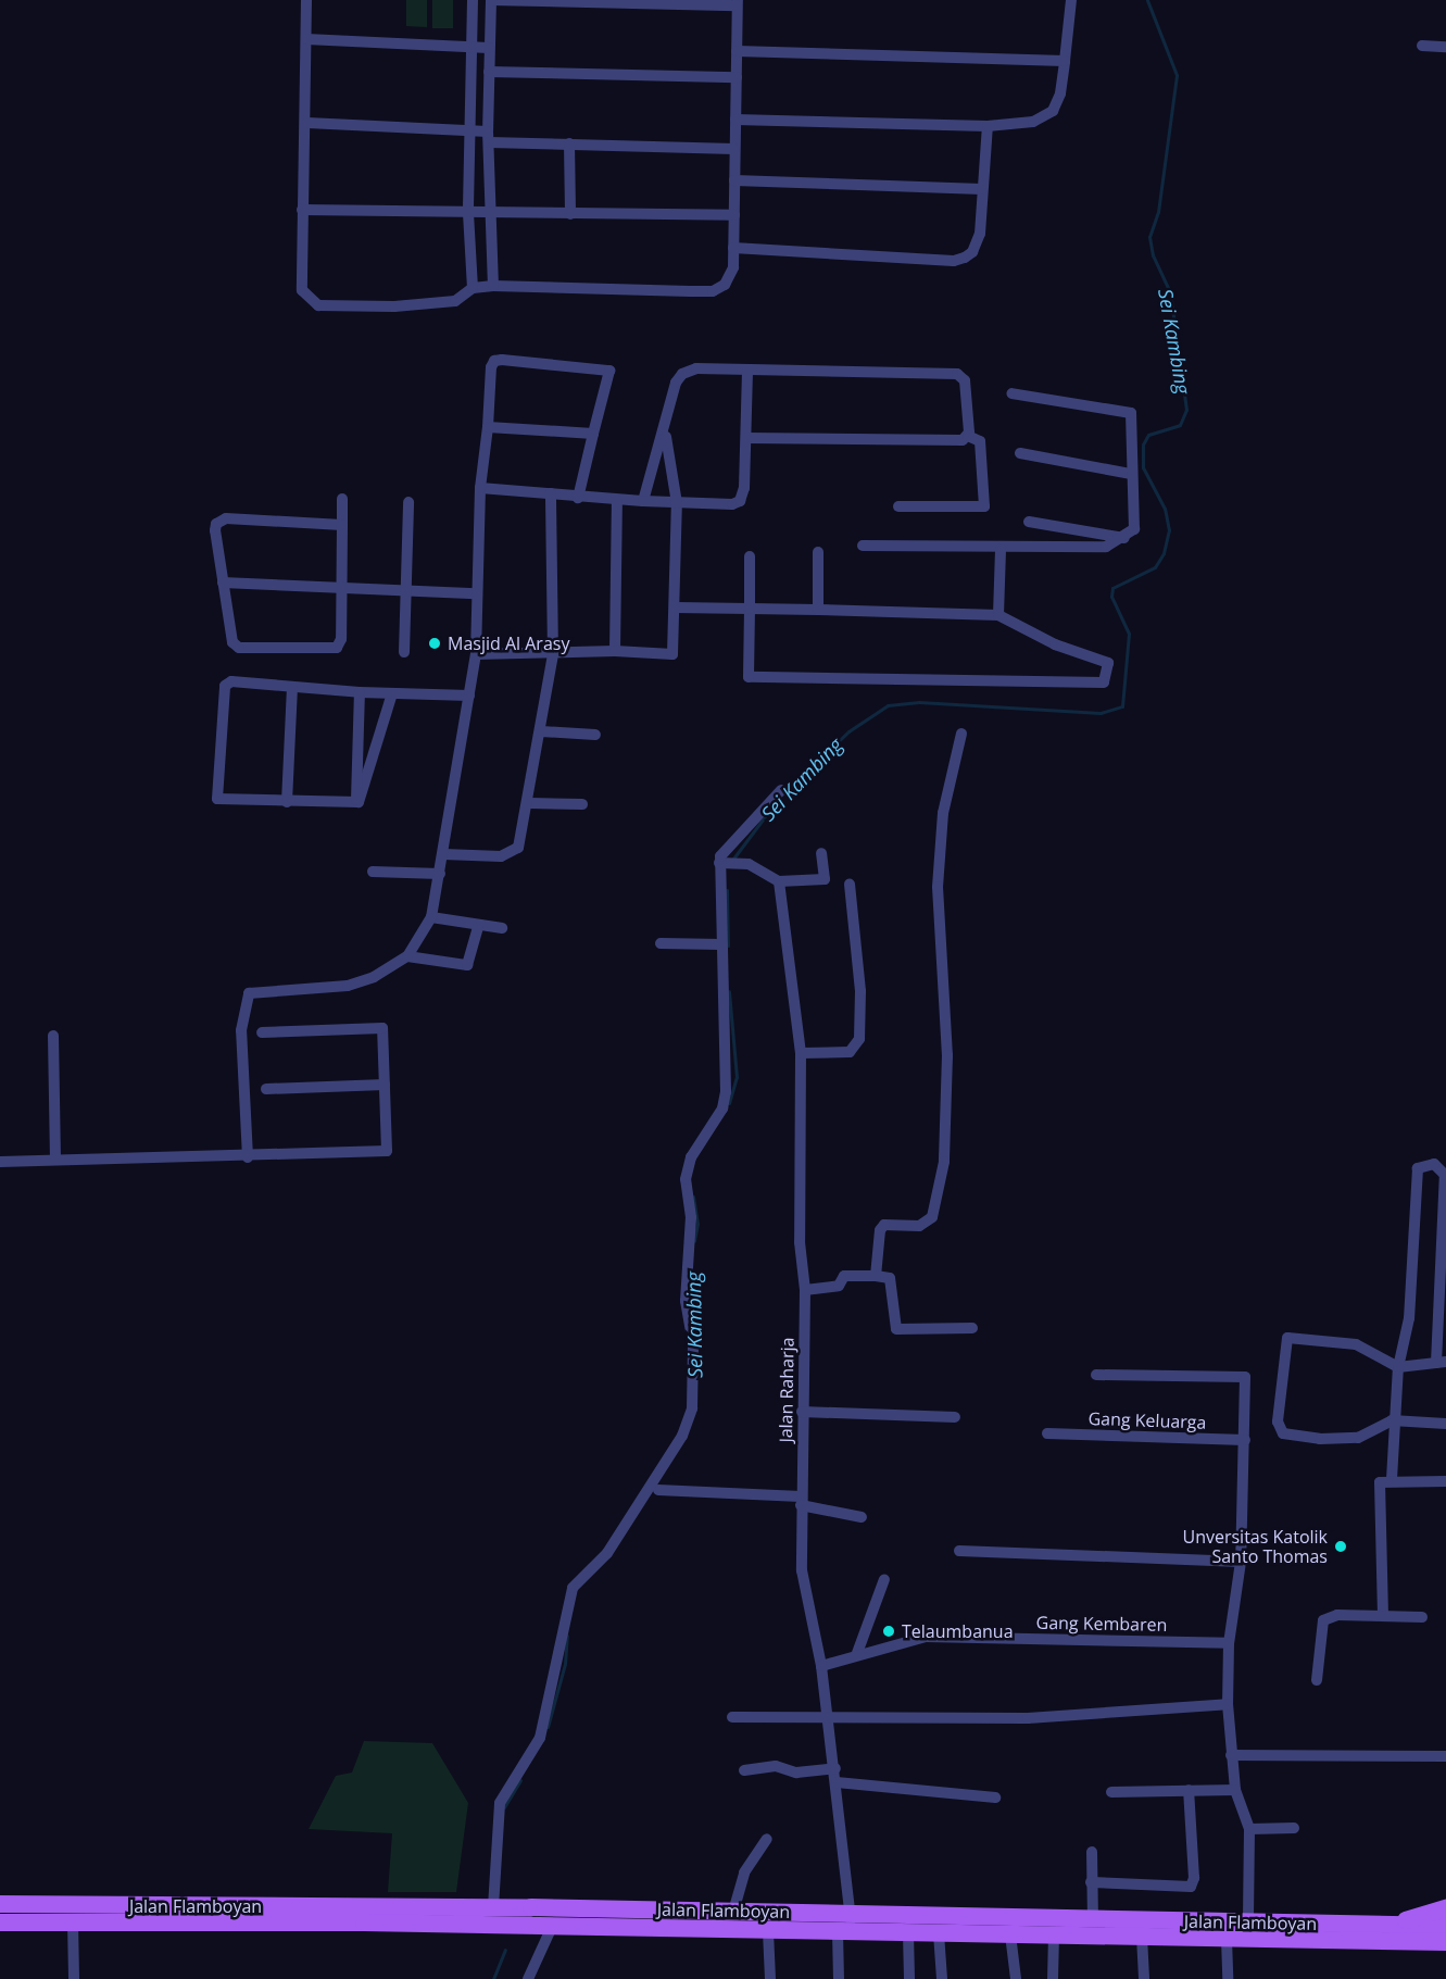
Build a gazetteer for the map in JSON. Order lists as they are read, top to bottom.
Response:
{
  "streets": {
    "main road": ["Jalan Flamboyan"],
    "street": ["Jalan Raharja", "Gang Keluarga", "Gang Kembaren"]
  },
  "crossings": [
    ["Jalan Raharja", "Gang Kembaren"],
    ["Jalan Raharja", "Jalan Flamboyan"]
  ],
  "water": ["Sei Kambing"],
  "places": ["Masjid Al Arasy", "Unversitas Katolik Santo Thomas", "Telaumbanua"]
}
